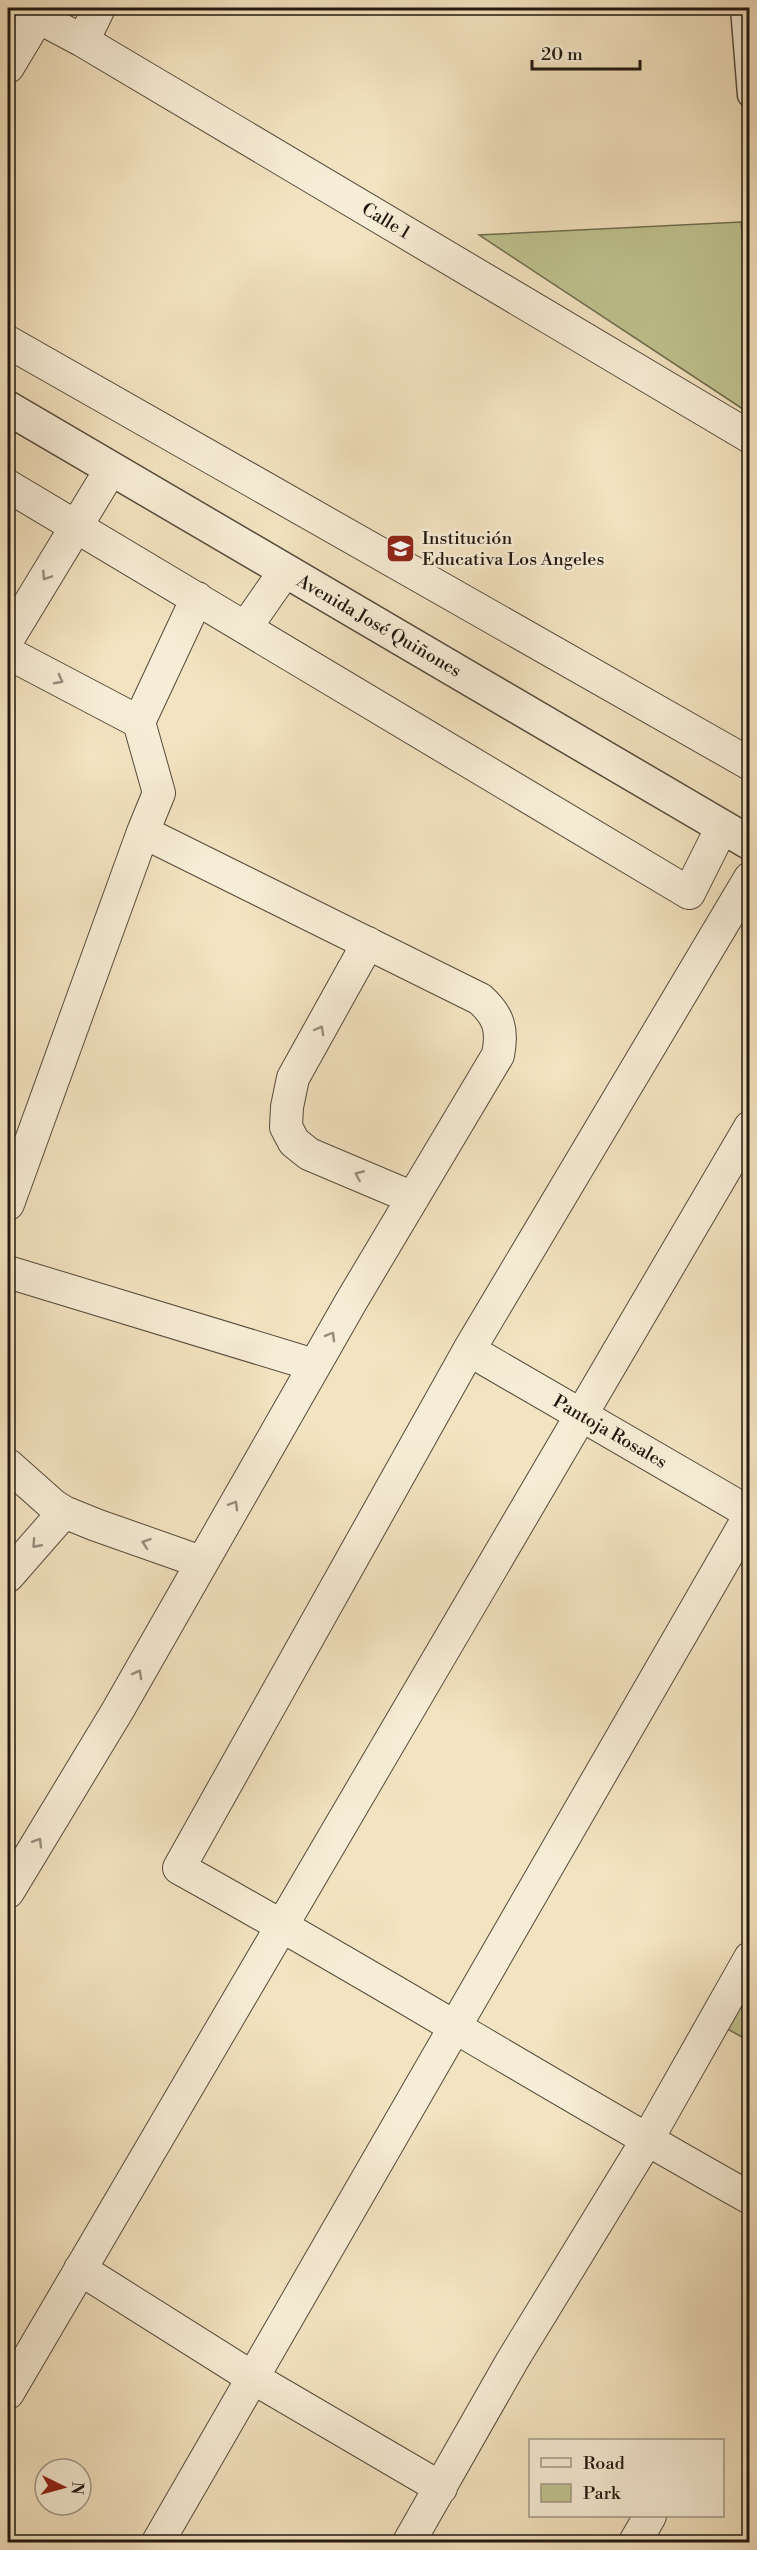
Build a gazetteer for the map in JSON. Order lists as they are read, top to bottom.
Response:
{
  "streets": {
    "street": ["Calle 1", "Avenida José Quiñones", "Pantoja Rosales"]
  },
  "places": {
    "school or university": ["Institución Educativa Los Angeles"]
  },
  "legend": ["Road", "Park"],
  "scale_bar": "20 m",
  "north": "right"
}
